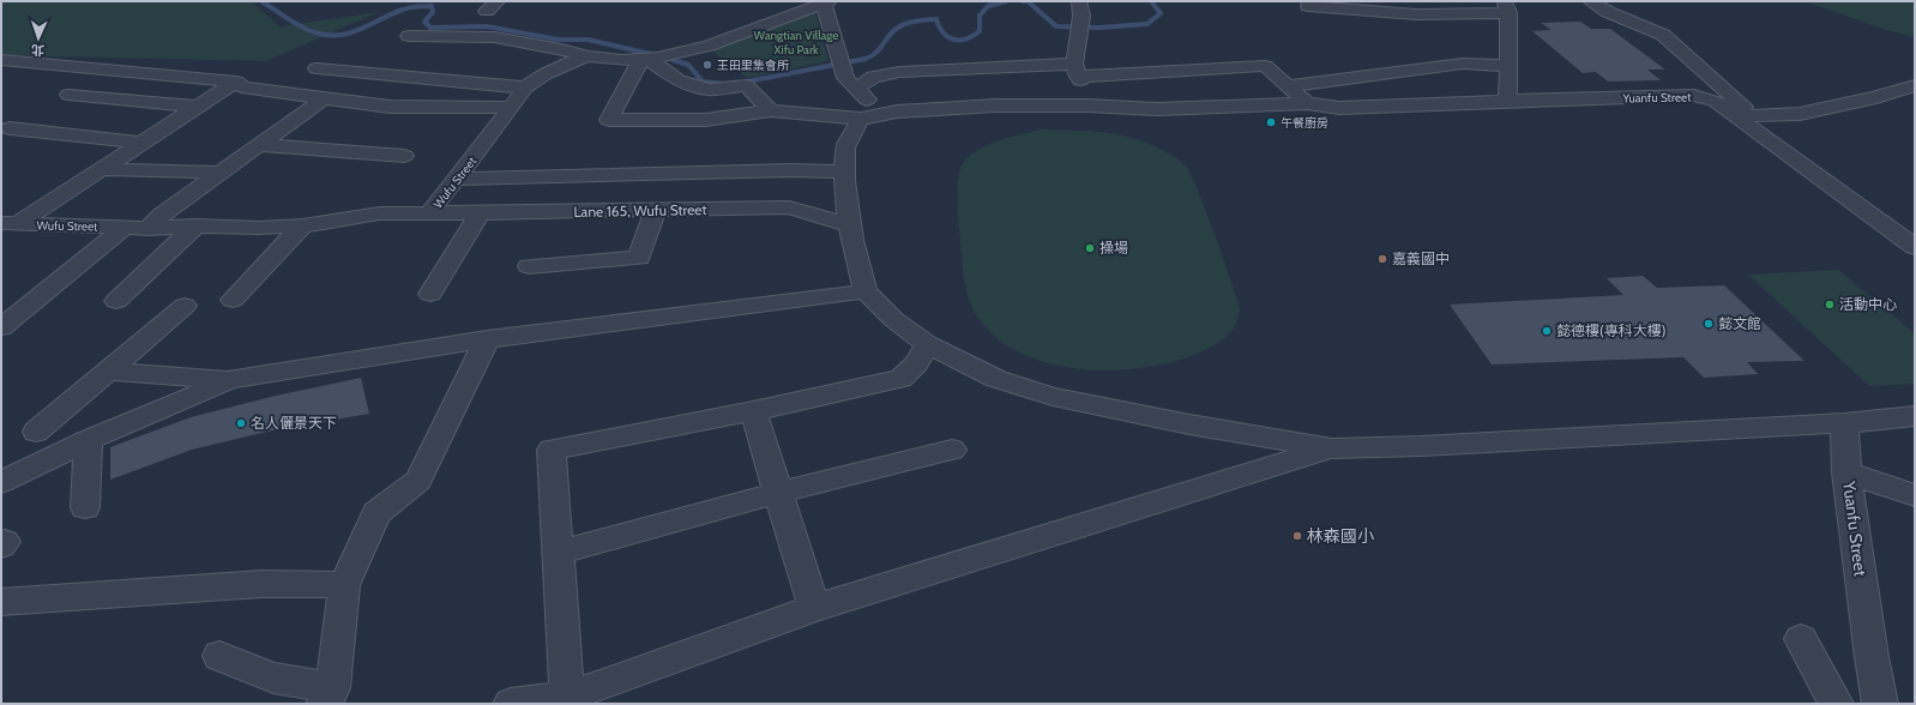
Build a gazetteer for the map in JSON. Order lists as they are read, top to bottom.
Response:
{
  "streets": {
    "street": ["Yuanfu Street", "Wufu Street", "Lane 165, Wufu Street"]
  },
  "crossings": [
    ["Yuanfu Street", "Wufu Street"],
    ["Wufu Street", "Lane 165, Wufu Street"]
  ],
  "parks": ["Wangtian Village Xifu Park"],
  "places": [
    "王田里集會所",
    "午餐廚房",
    "操場",
    "嘉義國中",
    "活動中心",
    "懿文館",
    "懿德樓(專科大樓)",
    "名人儷景天下",
    "林森國小"
  ],
  "north": "bottom"
}
